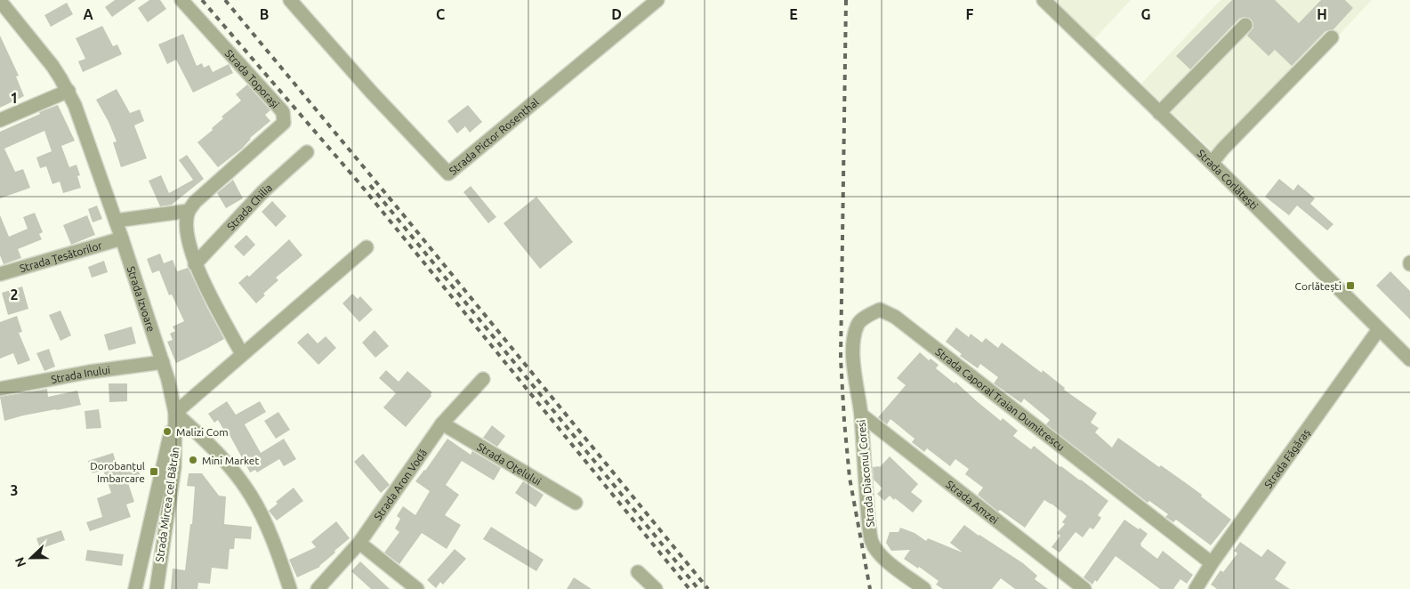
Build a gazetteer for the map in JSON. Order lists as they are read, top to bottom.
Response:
{
  "streets": {
    "street": [
      "Strada Toporași",
      "Strada Pictor Rosenthal",
      "Strada Corlătești",
      "Strada Chilia",
      "Strada Țesătorilor",
      "Strada Izvoare",
      "Strada Inului",
      "Strada Caporal Traian Dumitrescu",
      "Strada Făgăraș",
      "Strada Oțelului",
      "Strada Diaconul Coresi",
      "Strada Aron Vodă",
      "Strada Amzei",
      "Strada Mircea cel Bătrân"
    ]
  },
  "crossings": [
    ["Strada Corlătești", "Strada Făgăraș"],
    ["Strada Țesătorilor", "Strada Izvoare"],
    ["Strada Izvoare", "Strada Inului"],
    ["Strada Izvoare", "Strada Mircea cel Bătrân"],
    ["Strada Caporal Traian Dumitrescu", "Strada Făgăraș"],
    ["Strada Caporal Traian Dumitrescu", "Strada Diaconul Coresi"],
    ["Strada Caporal Traian Dumitrescu", "Strada Amzei"],
    ["Strada Oțelului", "Strada Aron Vodă"],
    ["Strada Diaconul Coresi", "Strada Amzei"]
  ],
  "places": {
    "transit": ["Corlătești", "Dorobanțul Imbarcare"],
    "other": ["Malizi Com", "Mini Market"]
  },
  "north": "left",
  "grid": {
    "columns": [
      "A",
      "B",
      "C",
      "D",
      "E",
      "F",
      "G",
      "H"
    ],
    "rows": ["1", "2", "3"]
  }
}
